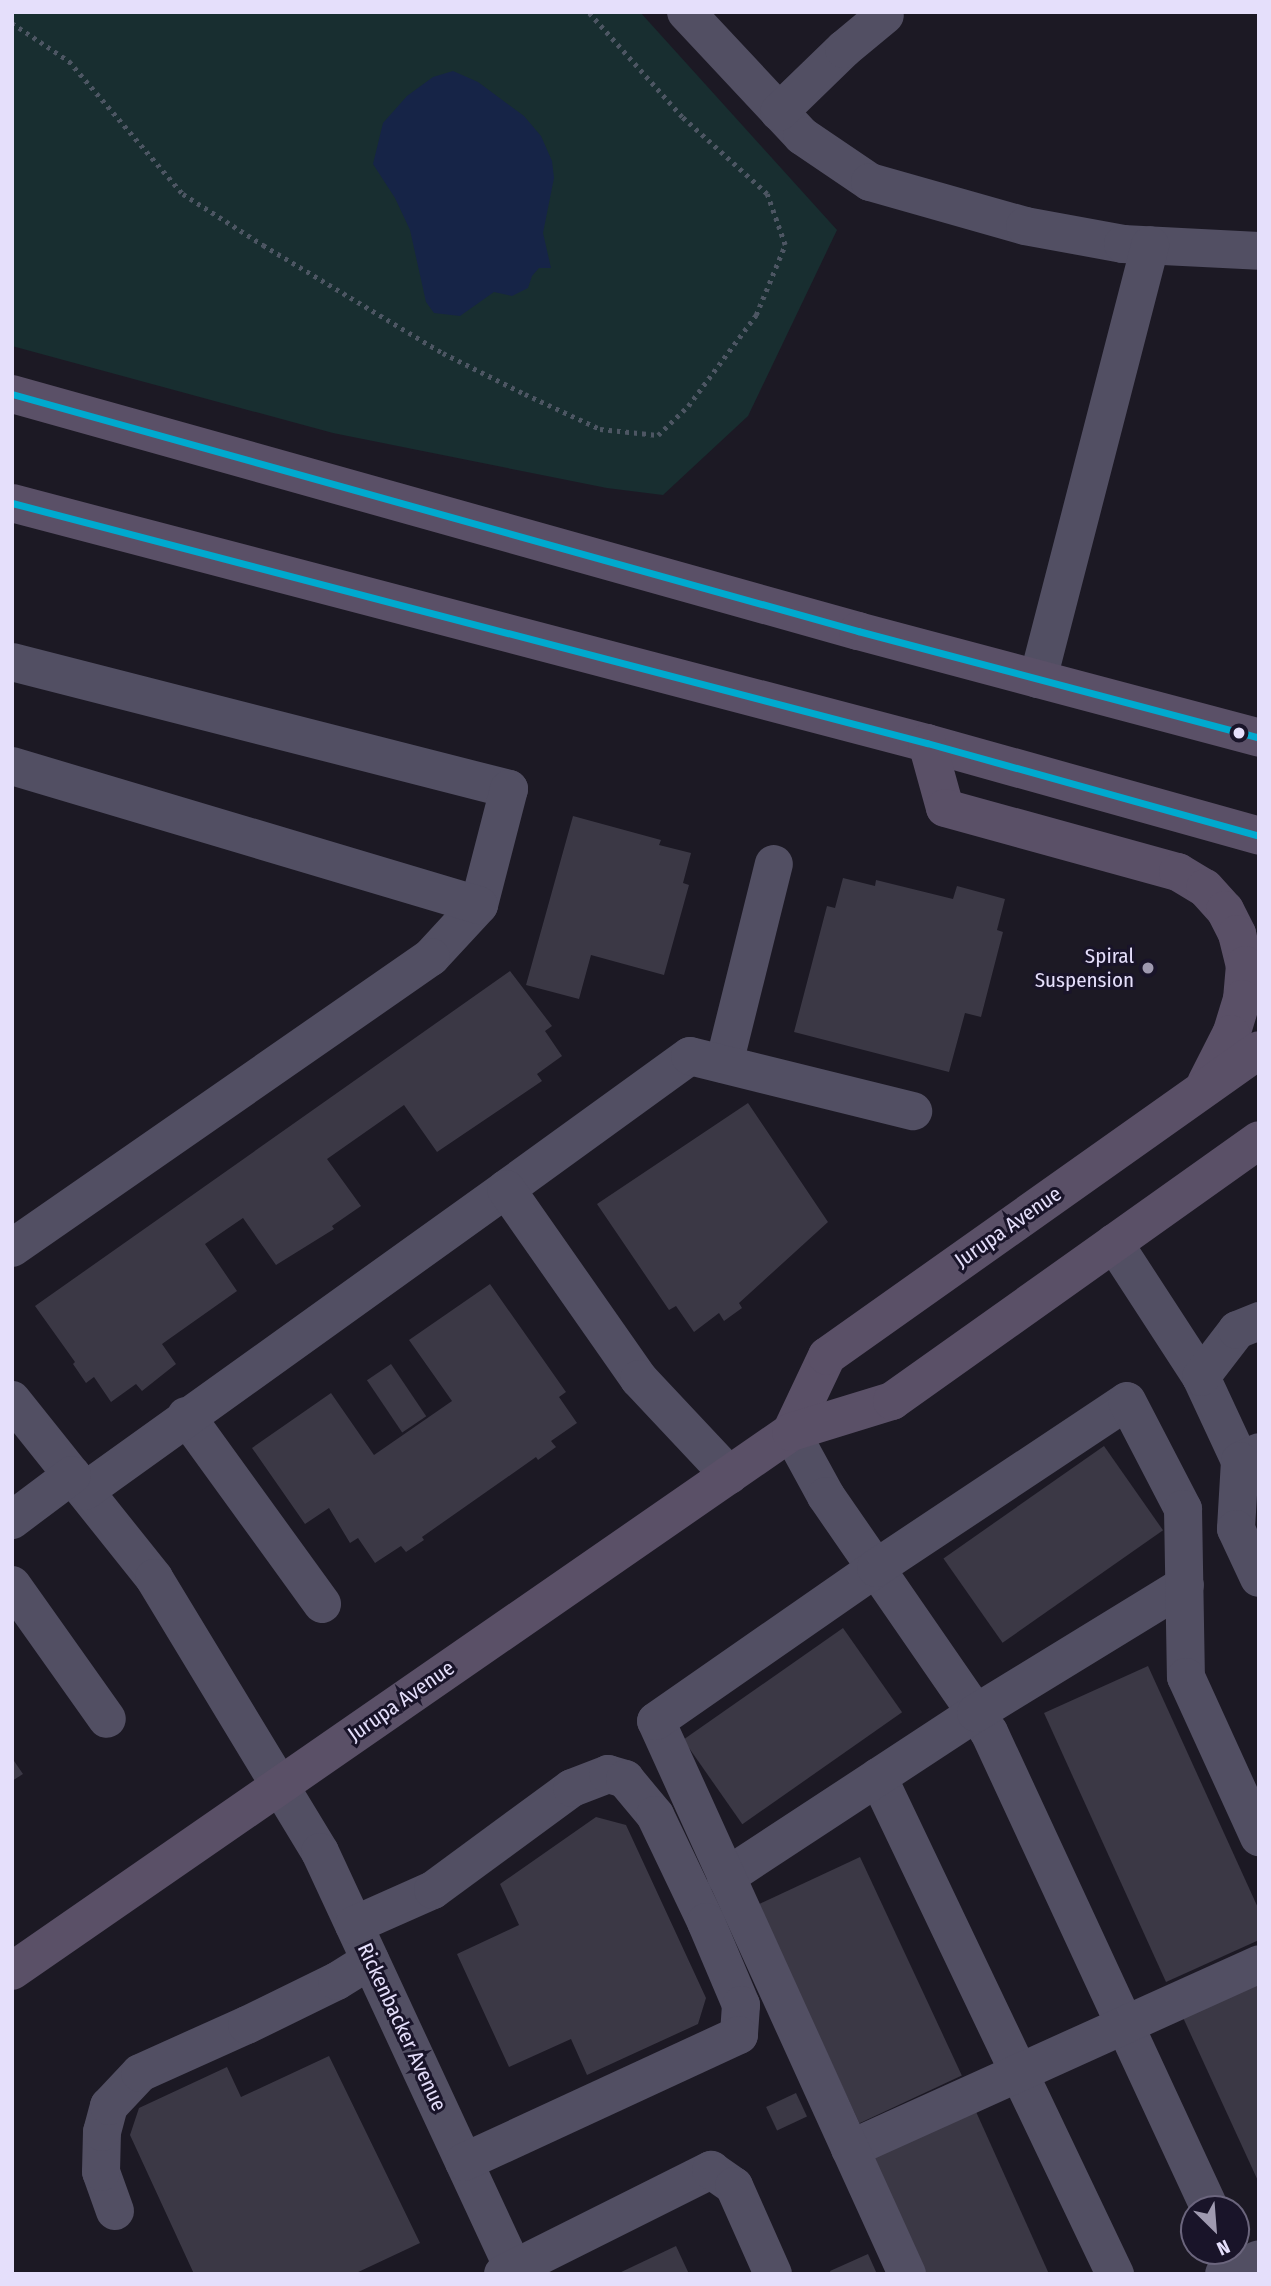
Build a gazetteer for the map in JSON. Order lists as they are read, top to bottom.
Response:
{
  "streets": {
    "main road": ["Jurupa Avenue"],
    "street": ["Rickenbacker Avenue"]
  },
  "crossings": [
    ["Jurupa Avenue", "Rickenbacker Avenue"]
  ],
  "places": ["Spiral Suspension"],
  "north": "bottom right"
}
